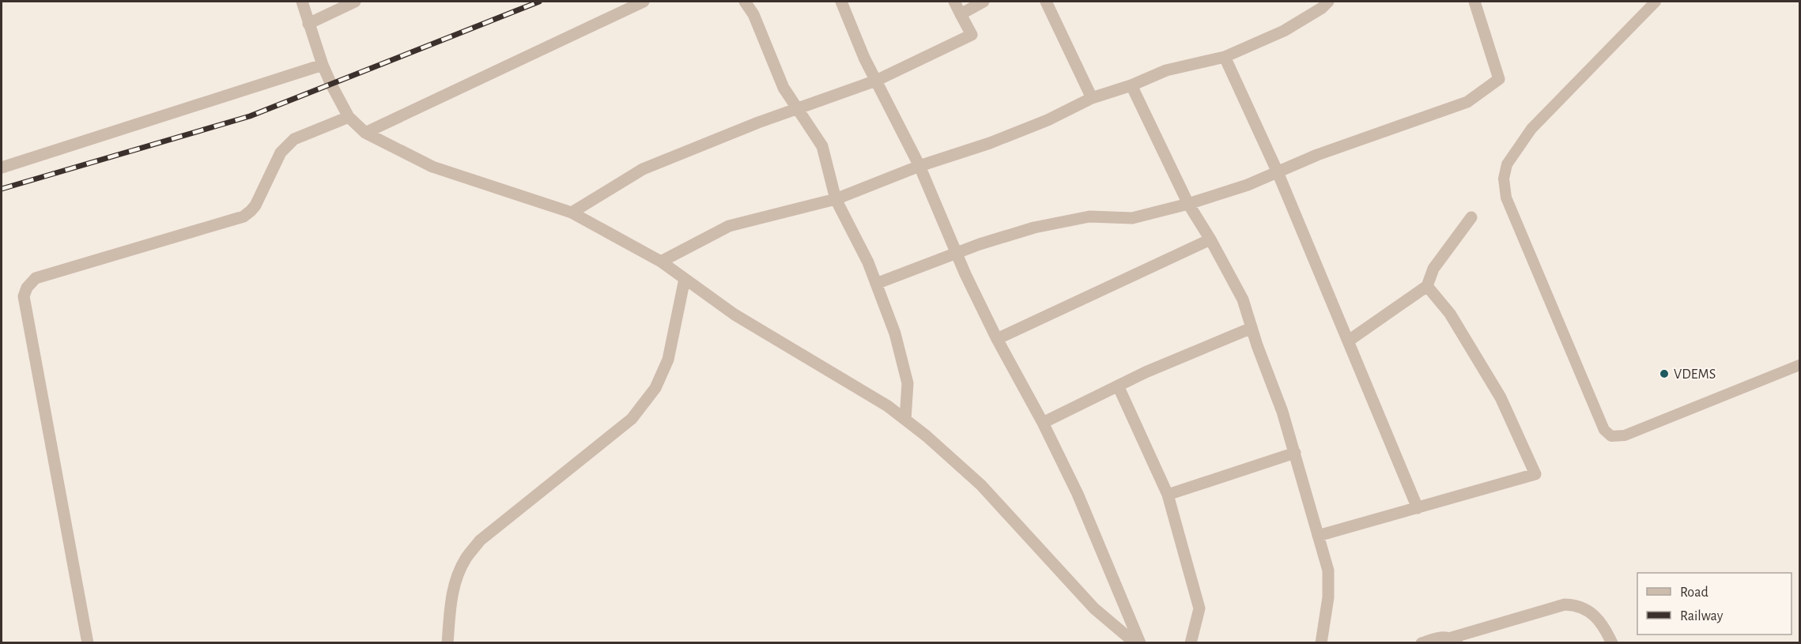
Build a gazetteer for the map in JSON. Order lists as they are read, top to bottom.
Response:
{
  "places": ["VDEMS"],
  "legend": ["Road", "Railway"]
}
